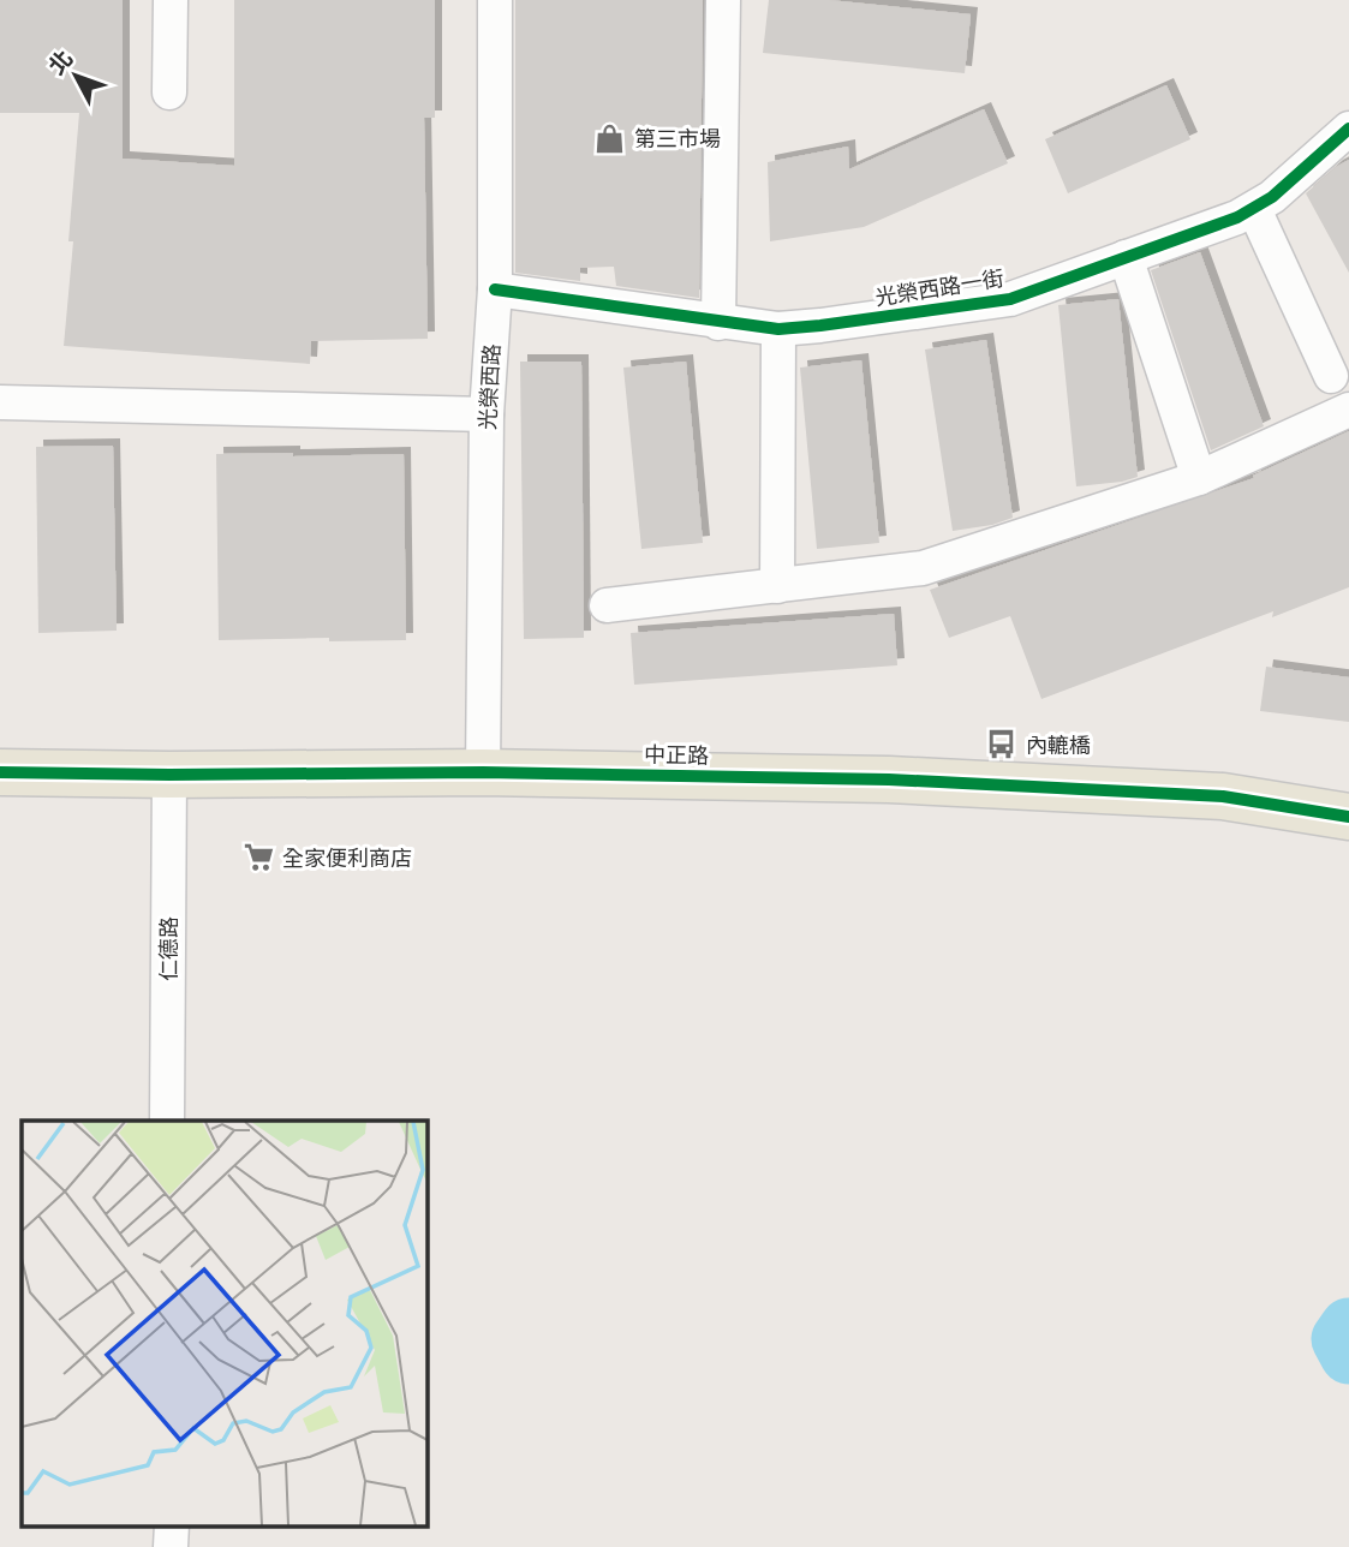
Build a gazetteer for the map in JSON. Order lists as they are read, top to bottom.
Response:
{
  "streets": {
    "main road": ["中正路"],
    "street": ["光榮西路一街", "光榮西路", "仁德路"]
  },
  "crossings": [
    ["光榮西路一街", "光榮西路"],
    ["光榮西路", "中正路"],
    ["中正路", "仁德路"]
  ],
  "places": {
    "shop": ["第三市場"],
    "bus stop": ["內轆橋"],
    "supermarket": ["全家便利商店"]
  },
  "north": "top left"
}
